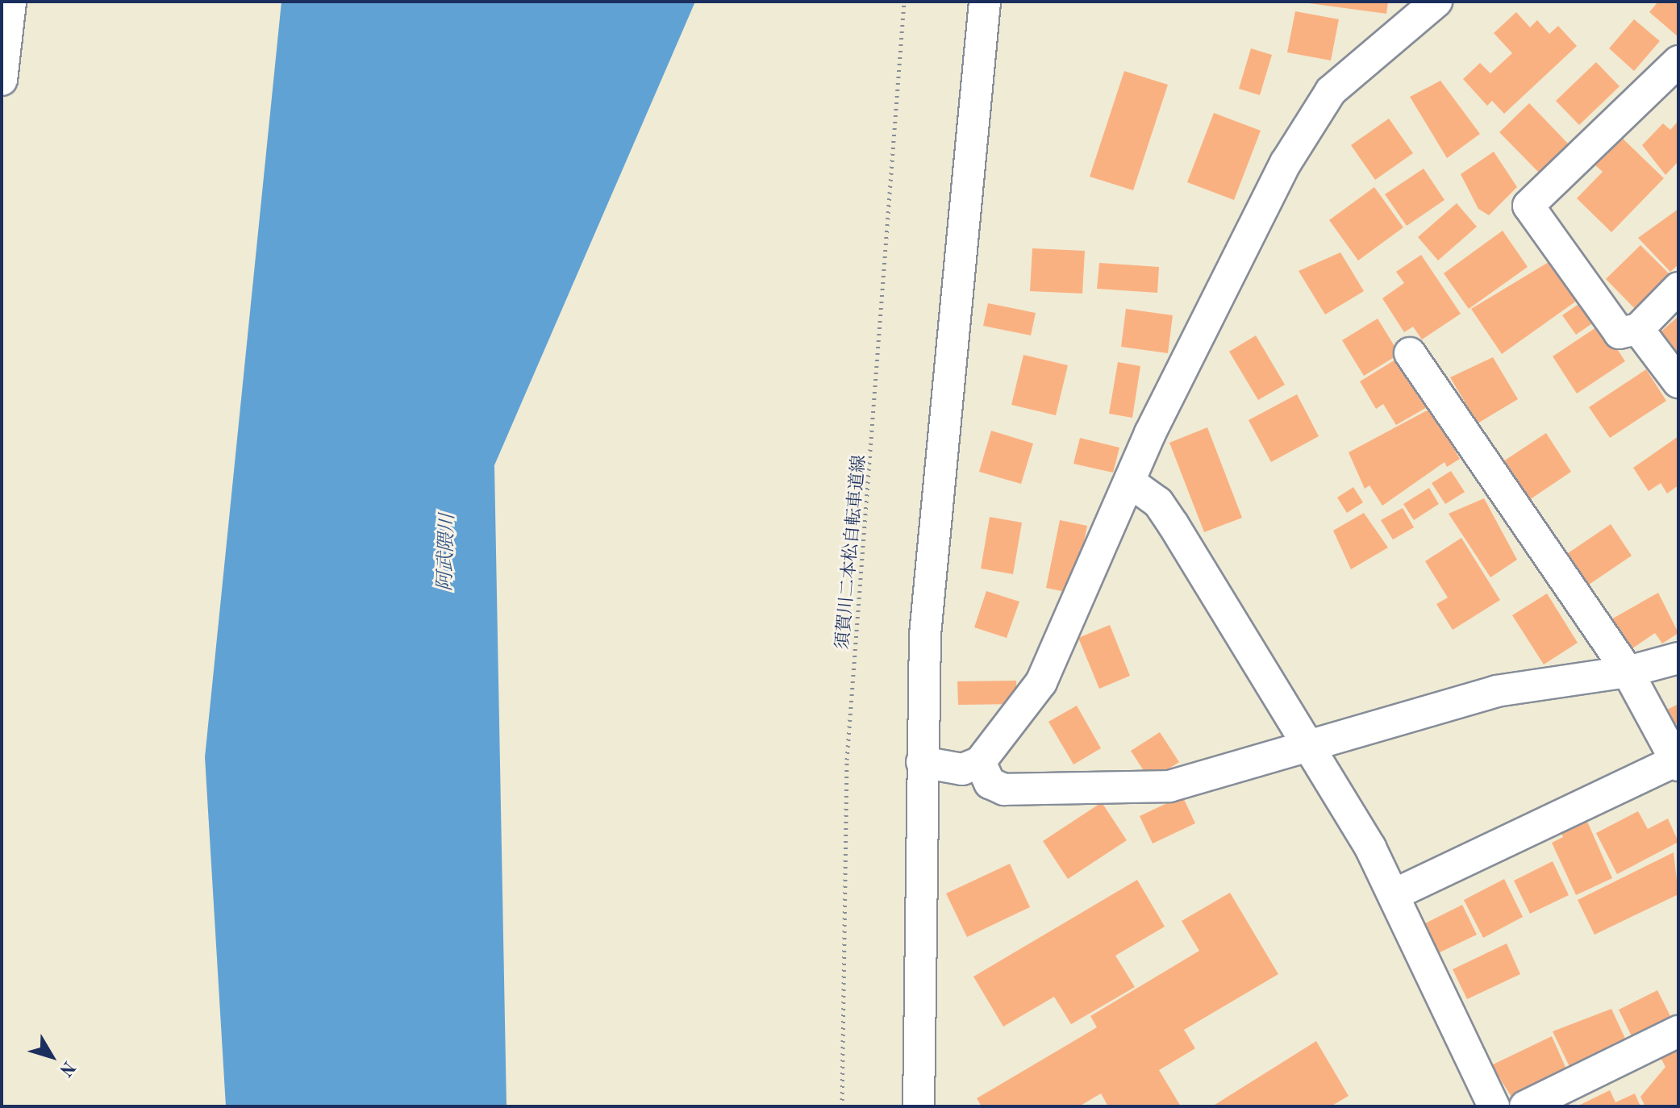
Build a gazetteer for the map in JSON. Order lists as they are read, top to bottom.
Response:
{
  "streets": {
    "path": ["須賀川二本松自転車道線"]
  },
  "water": ["阿武隈川"],
  "north": "bottom right"
}
